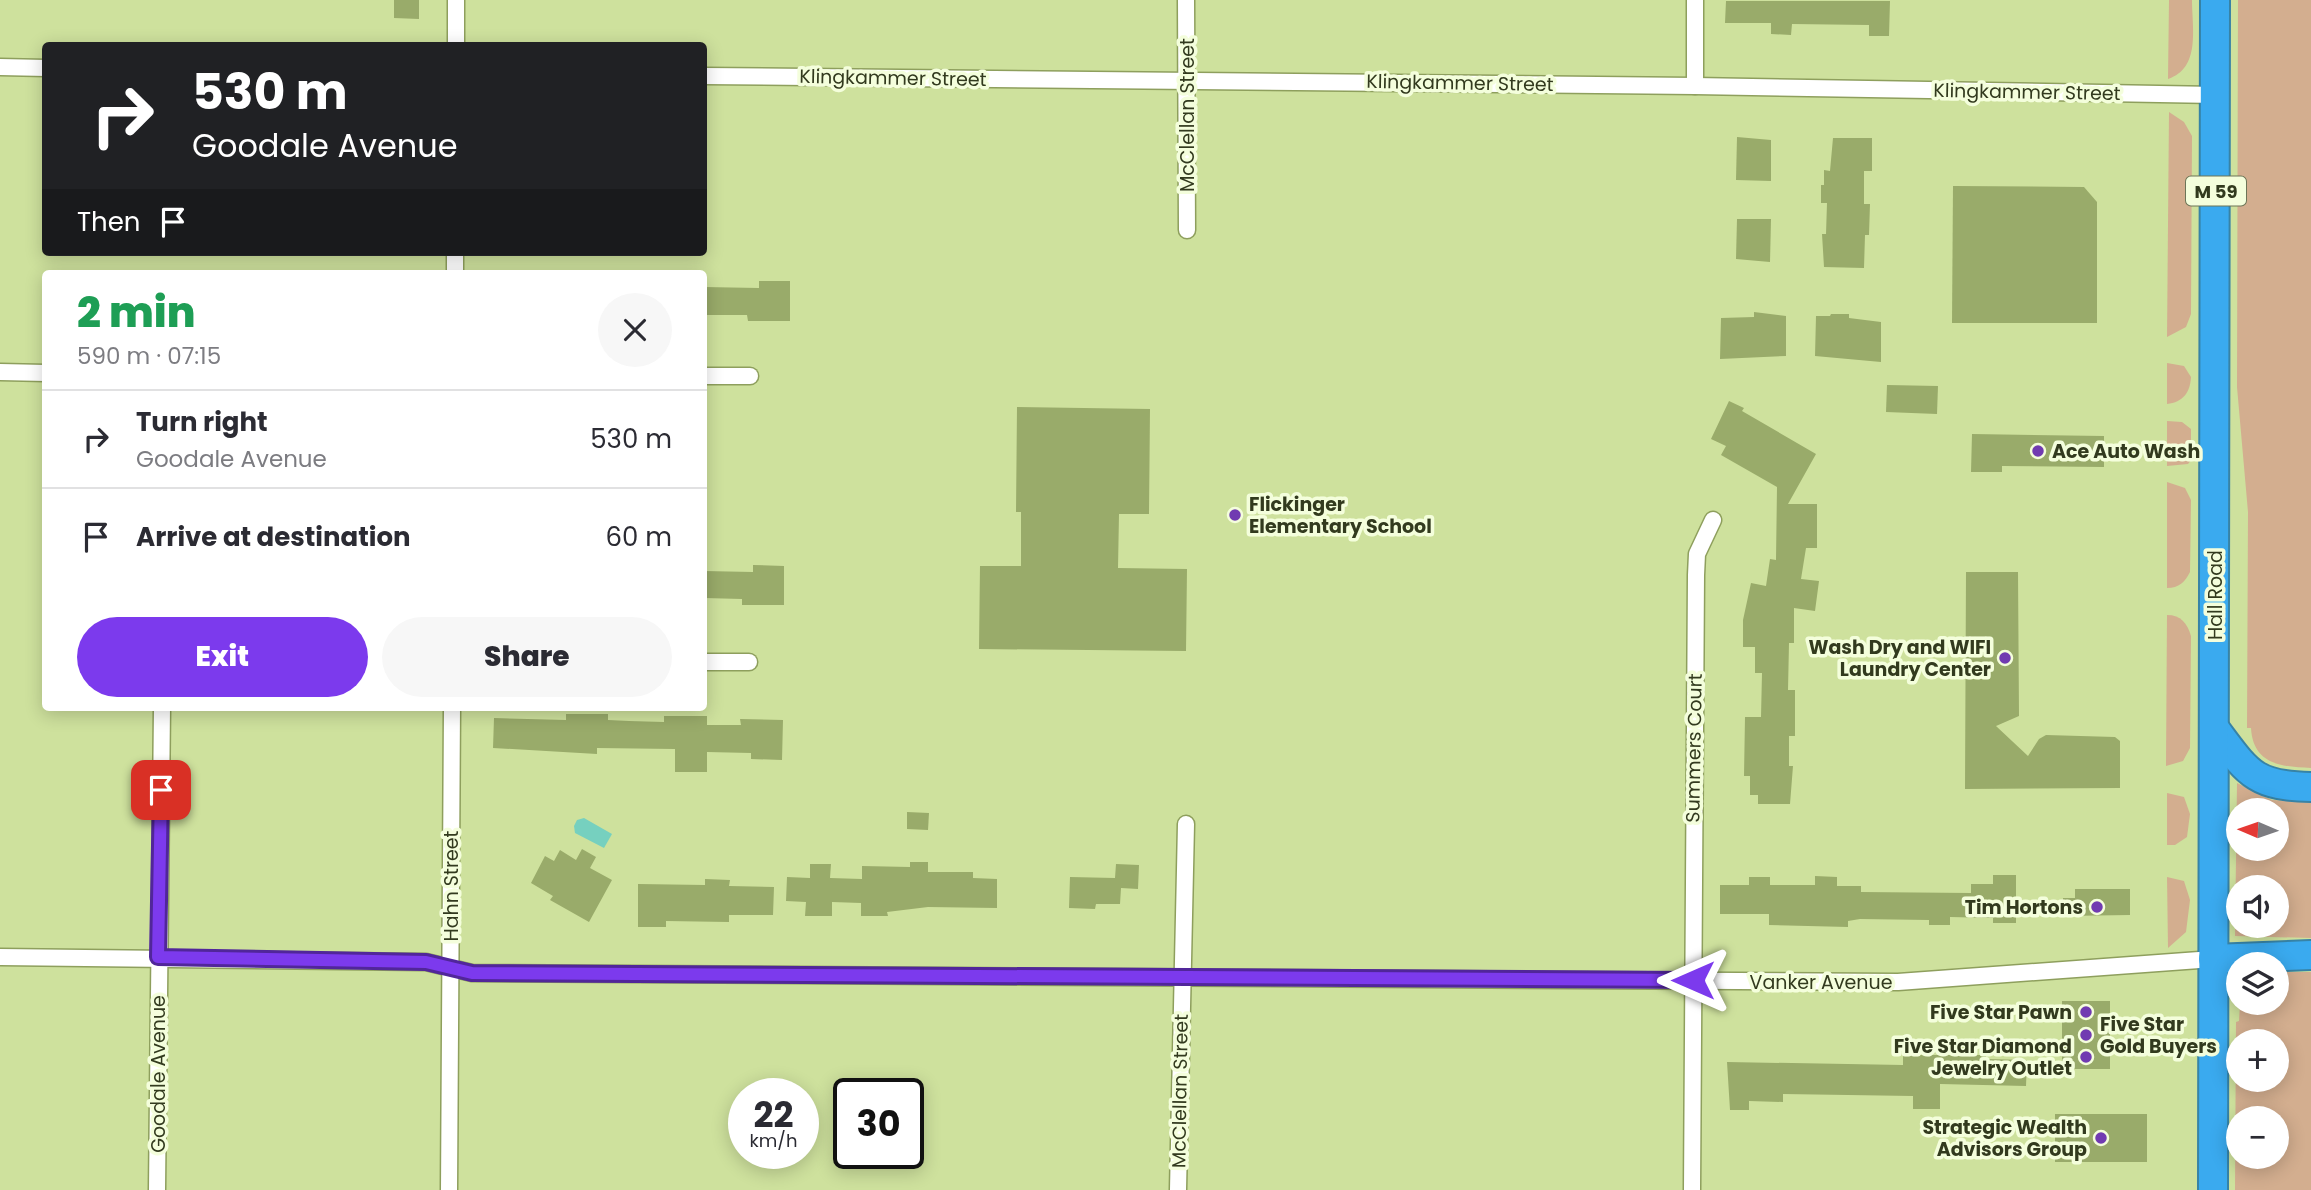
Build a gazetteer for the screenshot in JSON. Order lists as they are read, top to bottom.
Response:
{
  "streets": {
    "highway": ["M 59", "Hall Road"],
    "street": [
      "Klingkammer Street",
      "McClellan Street",
      "Summers Court",
      "Hahn Street",
      "Vanker Avenue",
      "Goodale Avenue"
    ]
  },
  "crossings": [
    ["Klingkammer Street", "McClellan Street"],
    ["Klingkammer Street", "Hall Road"],
    ["McClellan Street", "Vanker Avenue"],
    ["Hall Road", "Vanker Avenue"],
    ["Summers Court", "Vanker Avenue"],
    ["Hahn Street", "Vanker Avenue"],
    ["Vanker Avenue", "Goodale Avenue"]
  ],
  "places": [
    "Ace Auto Wash",
    "Flickinger Elementary School",
    "Wash Dry and WIFI Laundry Center",
    "Tim Hortons",
    "Five Star Pawn",
    "Five Star Gold Buyers",
    "Five Star Diamond Jewelry Outlet",
    "Strategic Wealth Advisors Group"
  ],
  "north": "left",
  "page": {
    "turn": ["530 m", "Goodale Avenue"],
    "then": "Then",
    "heading": ["2 min", "590 m · 07:15"],
    "list": [
      {
        "name": "Turn right",
        "note": "Goodale Avenue",
        "value": "530 m"
      },
      {
        "name": "Arrive at destination",
        "value": "60 m"
      }
    ],
    "buttons": ["Exit", "Share"],
    "map_buttons": ["+", "−"],
    "speed": "22 km/h",
    "limit": "30"
  }
}
